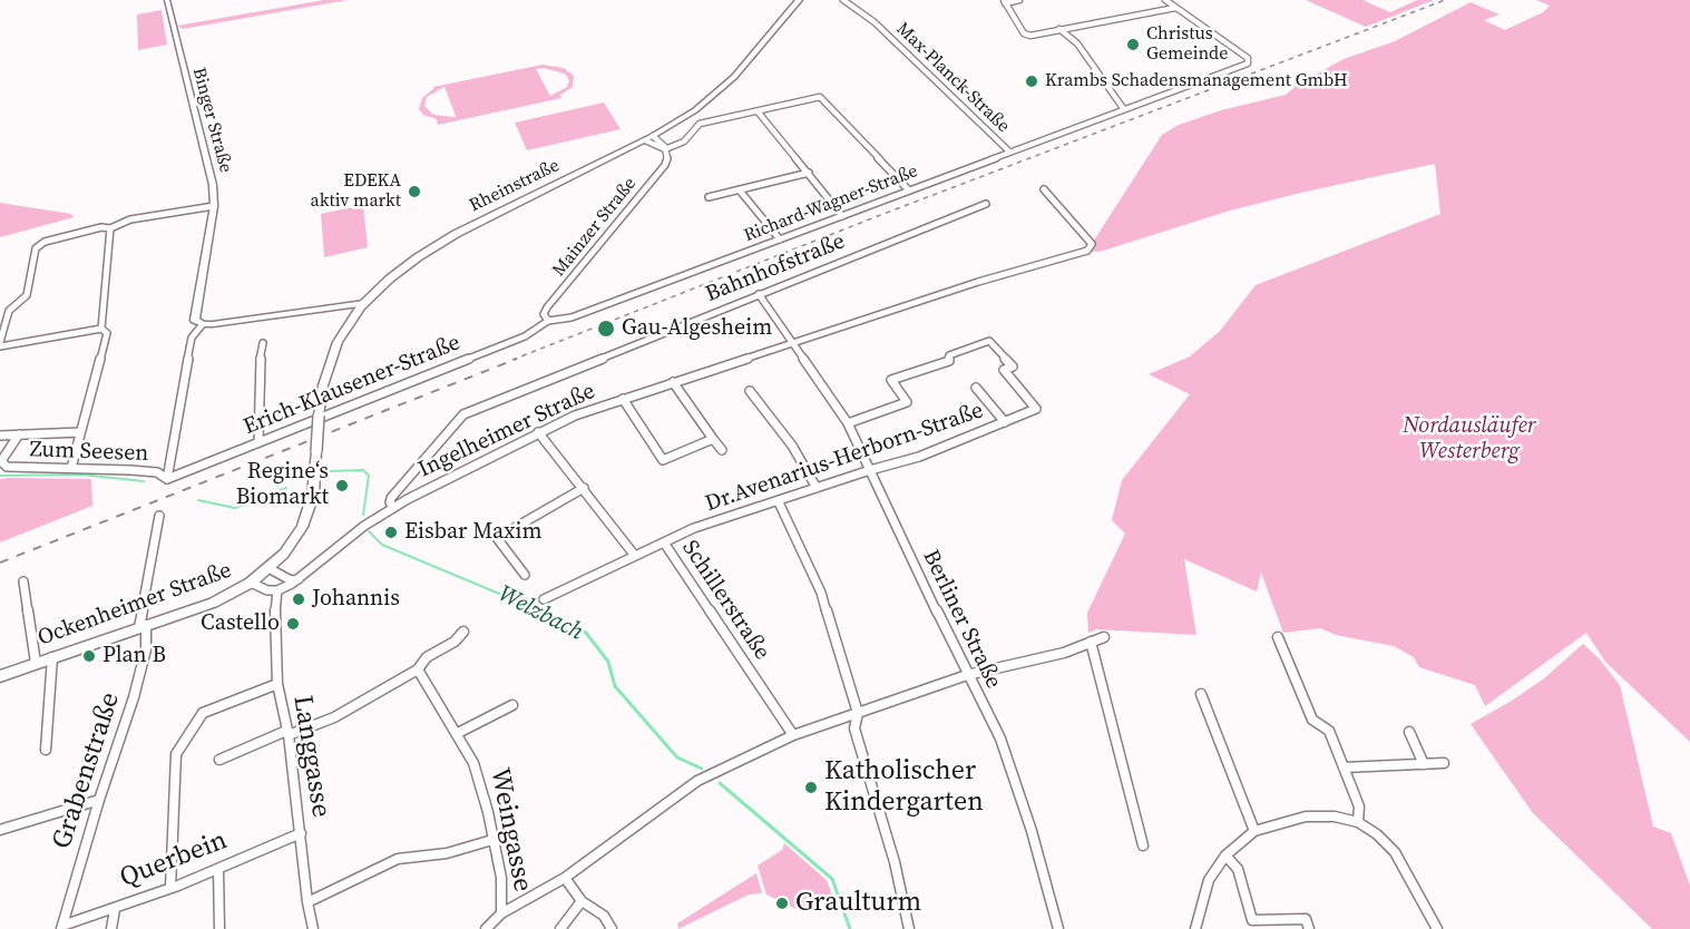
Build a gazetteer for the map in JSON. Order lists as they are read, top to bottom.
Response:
{
  "streets": {
    "main road": ["Rheinstraße", "Ockenheimer Straße"],
    "street": [
      "Max-Planck-Straße",
      "Binger Straße",
      "Richard-Wagner-Straße",
      "Mainzer Straße",
      "Bahnhofstraße",
      "Erich-Klausener-Straße",
      "Ingelheimer Straße",
      "Zum Seesen",
      "Dr.Avenarius-Herborn-Straße",
      "Schillerstraße",
      "Berliner Straße",
      "Langgasse",
      "Grabenstraße",
      "Weingasse",
      "Querbein"
    ]
  },
  "crossings": [
    ["Max-Planck-Straße", "Richard-Wagner-Straße"],
    ["Rheinstraße", "Ockenheimer Straße"],
    ["Richard-Wagner-Straße", "Mainzer Straße"],
    ["Richard-Wagner-Straße", "Erich-Klausener-Straße"],
    ["Mainzer Straße", "Erich-Klausener-Straße"],
    ["Bahnhofstraße", "Ingelheimer Straße"],
    ["Erich-Klausener-Straße", "Zum Seesen"],
    ["Ingelheimer Straße", "Berliner Straße"],
    ["Dr.Avenarius-Herborn-Straße", "Schillerstraße"],
    ["Dr.Avenarius-Herborn-Straße", "Berliner Straße"],
    ["Ockenheimer Straße", "Grabenstraße"],
    ["Langgasse", "Querbein"],
    ["Grabenstraße", "Querbein"]
  ],
  "water": ["Welzbach"],
  "parks": ["Nordausläufer Westerberg"],
  "places": [
    "Christus Gemeinde",
    "Krambs Schadensmanagement GmbH",
    "EDEKA aktiv markt",
    "Gau-Algesheim",
    "Regine‘s Biomarkt",
    "Eisbar Maxim",
    "Johannis",
    "Castello",
    "Plan B",
    "Katholischer Kindergarten",
    "Graulturm"
  ]
}
